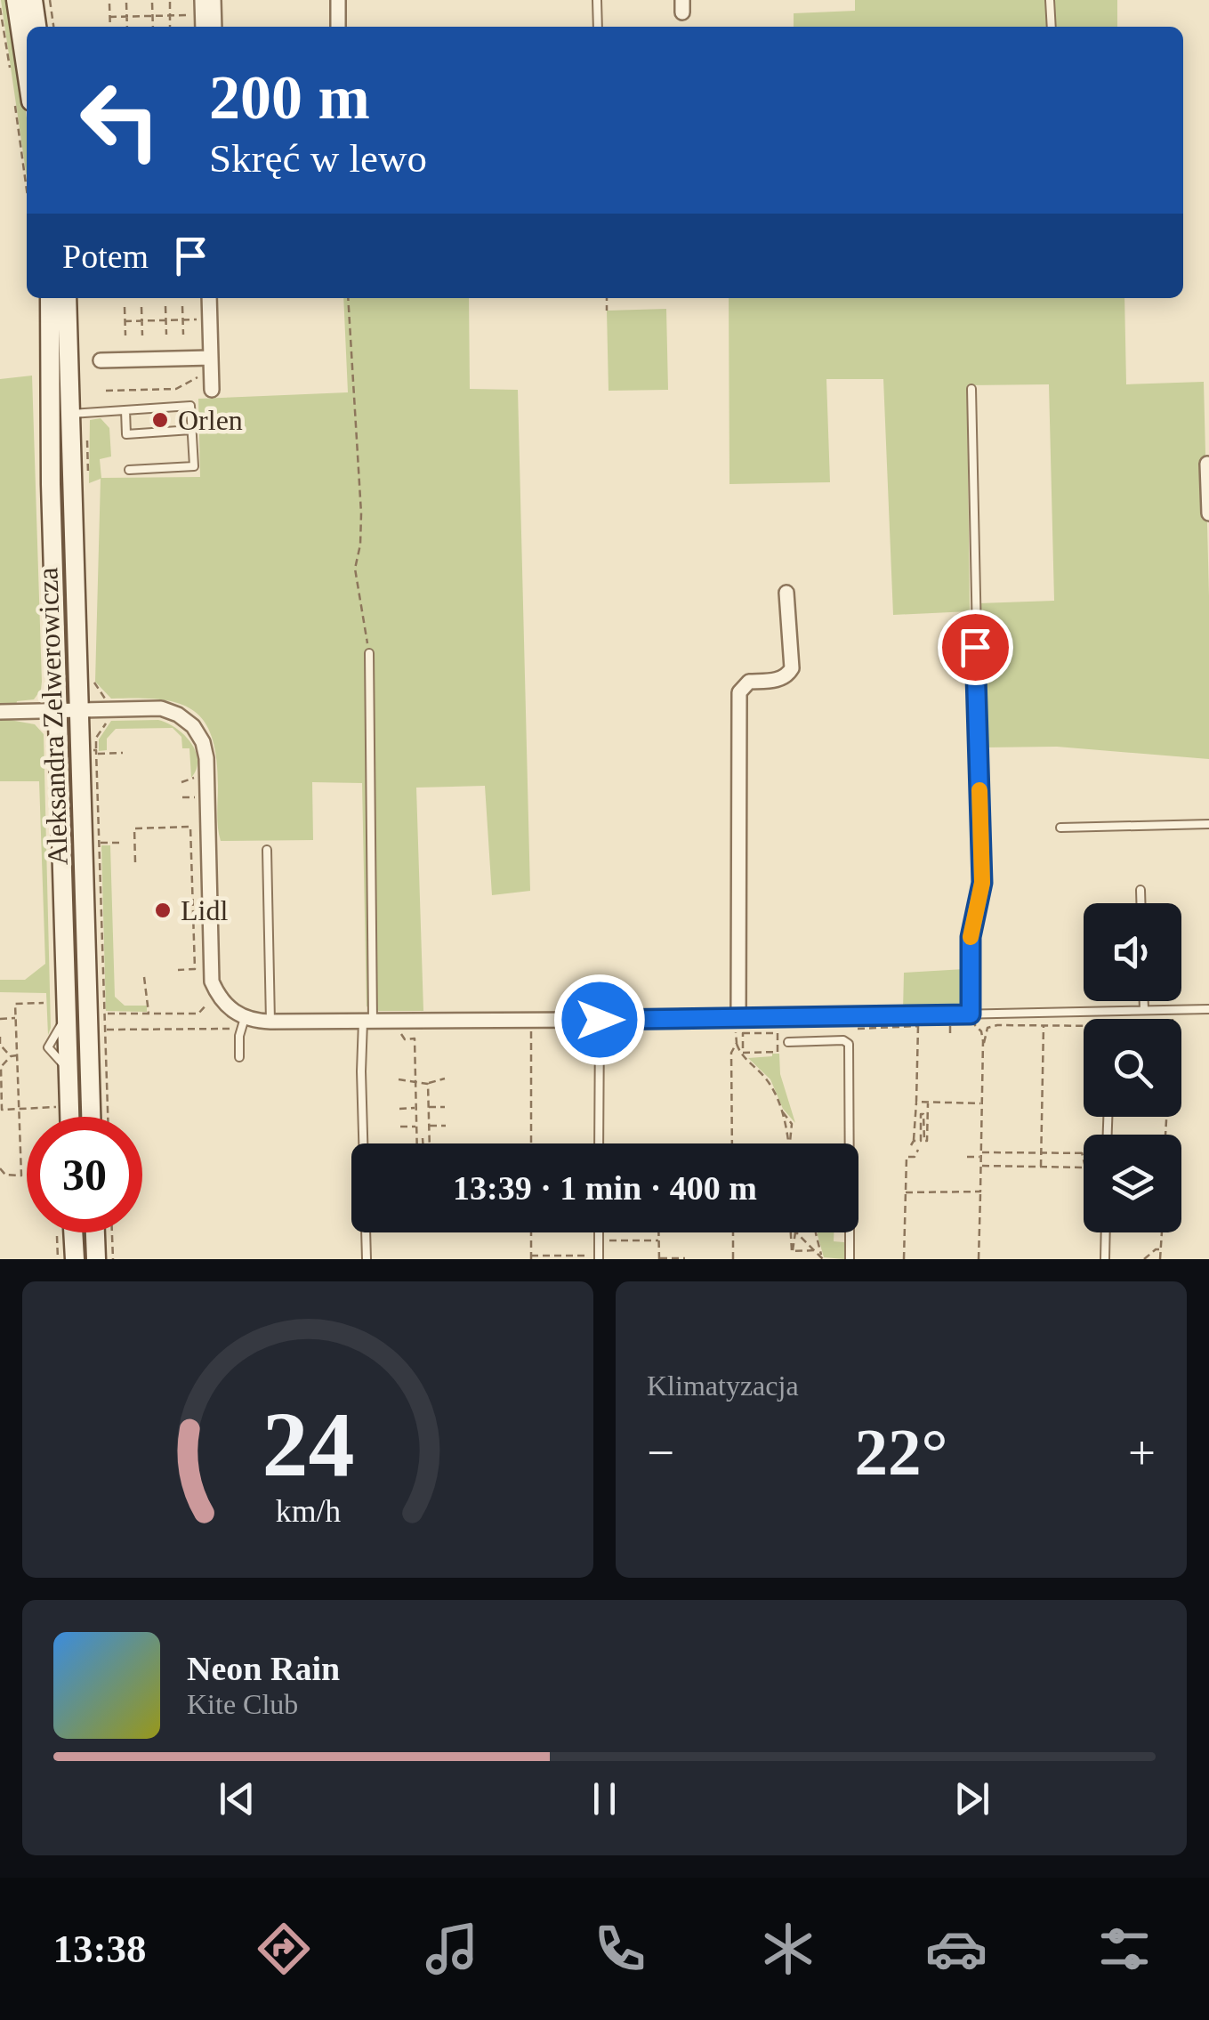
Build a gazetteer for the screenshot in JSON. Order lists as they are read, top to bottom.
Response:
{
  "streets": {
    "street": ["Aleksandra Zelwerowicza"]
  },
  "places": ["Orlen", "Lidl"],
  "page": {
    "turn": ["200 m", "Skręć w lewo"],
    "then": "Potem",
    "limit": "30",
    "trip": "13:39 · 1 min · 400 m",
    "tile": "Klimatyzacja",
    "heat": ["−", "22°", "+"],
    "song": ["Neon Rain", "Kite Club"],
    "tabs": "13:38",
    "gauge": ["24", "km/h"]
  }
}
